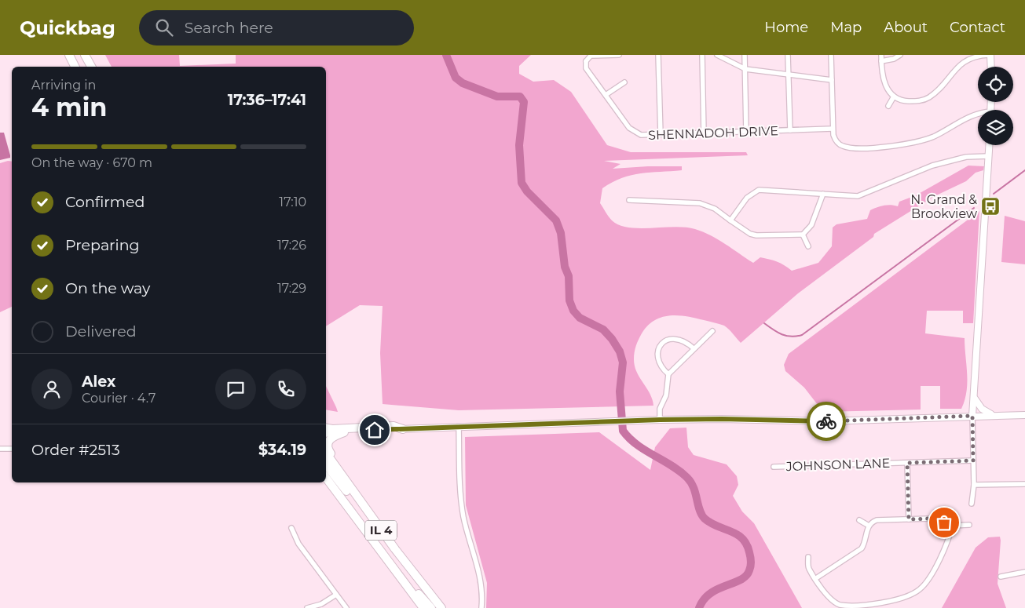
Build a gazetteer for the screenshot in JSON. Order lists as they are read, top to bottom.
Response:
{
  "streets": {
    "highway": ["IL 4"],
    "street": ["SHENNADOH DRIVE", "JOHNSON LANE"]
  },
  "places": {
    "bus stop": ["N. Grand & Brookview"]
  },
  "page": {
    "header": "Quickbag",
    "search": "Search here",
    "nav": [
      "Home",
      "Map",
      "About",
      "Contact"
    ],
    "heading": ["4 min", "Arriving in", "17:36–17:41"],
    "panel": [
      "Alex",
      "Courier · 4.7",
      "Order #2513",
      "$34.19"
    ],
    "bar": "On the way · 670 m",
    "list": [
      ["Confirmed", "17:10"],
      ["Preparing", "17:26"],
      ["On the way", "17:29"],
      "Delivered"
    ]
  }
}
